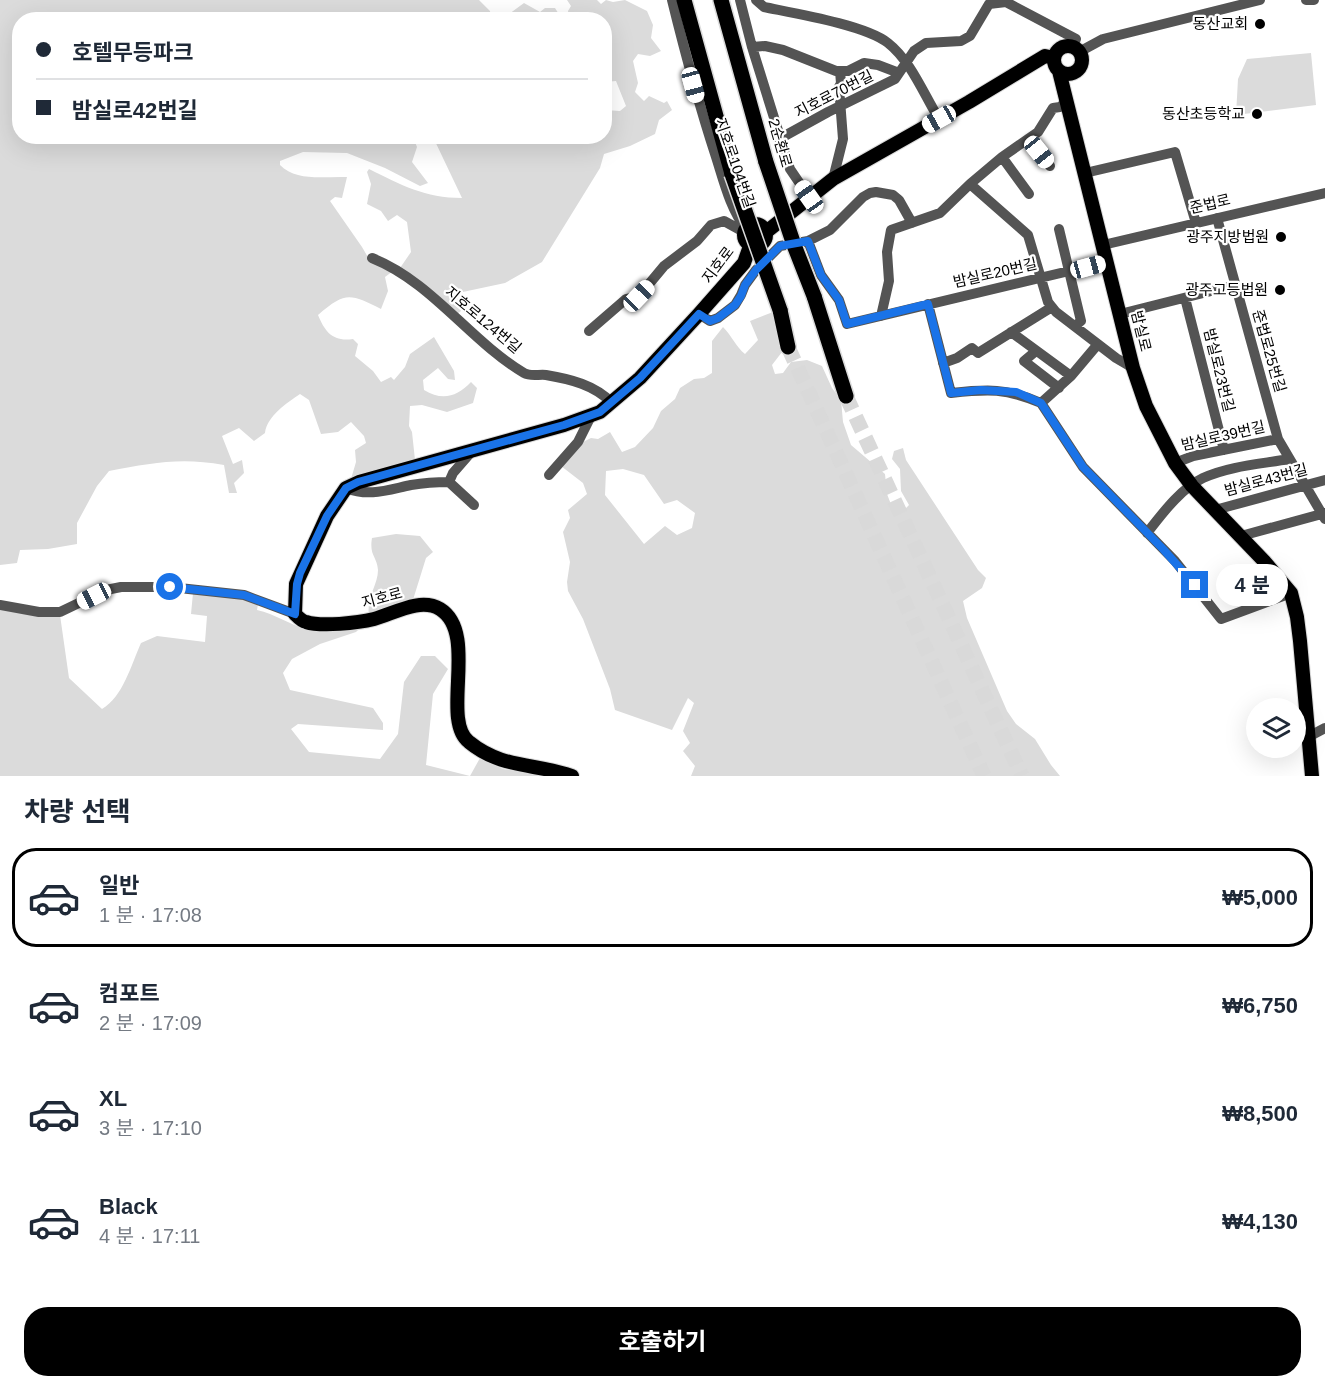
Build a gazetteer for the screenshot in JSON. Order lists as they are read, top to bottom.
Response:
{
  "streets": {
    "highway": ["2순환로"],
    "main road": ["지호로", "밤실로"],
    "street": [
      "지호로70번길",
      "지호로104번길",
      "준법로",
      "밤실로20번길",
      "지호로124번길",
      "준법로25번길",
      "밤실로23번길",
      "밤실로39번길",
      "밤실로43번길"
    ]
  },
  "crossings": [
    ["지호로70번길", "밤실로"],
    ["지호로104번길", "지호로"],
    ["준법로", "밤실로"],
    ["준법로", "준법로25번길"],
    ["지호로", "지호로124번길"],
    ["밤실로20번길", "밤실로"],
    ["밤실로", "밤실로39번길"],
    ["밤실로", "밤실로43번길"],
    ["준법로25번길", "밤실로39번길"],
    ["준법로25번길", "밤실로43번길"],
    ["밤실로23번길", "밤실로39번길"]
  ],
  "places": [
    "동산교회",
    "동산초등학교",
    "광주지방법원",
    "광주고등법원"
  ],
  "page": {
    "banner": ["호텔무등파크", "밤실로42번길"],
    "bubble": "4 분",
    "heading": "차량 선택",
    "list": [
      {
        "name": "일반",
        "note": "1 분 · 17:08",
        "value": "₩5,000"
      },
      {
        "name": "컴포트",
        "note": "2 분 · 17:09",
        "value": "₩6,750"
      },
      {
        "name": "XL",
        "note": "3 분 · 17:10",
        "value": "₩8,500"
      },
      {
        "name": "Black",
        "note": "4 분 · 17:11",
        "value": "₩4,130"
      }
    ],
    "buttons": "호출하기"
  }
}
